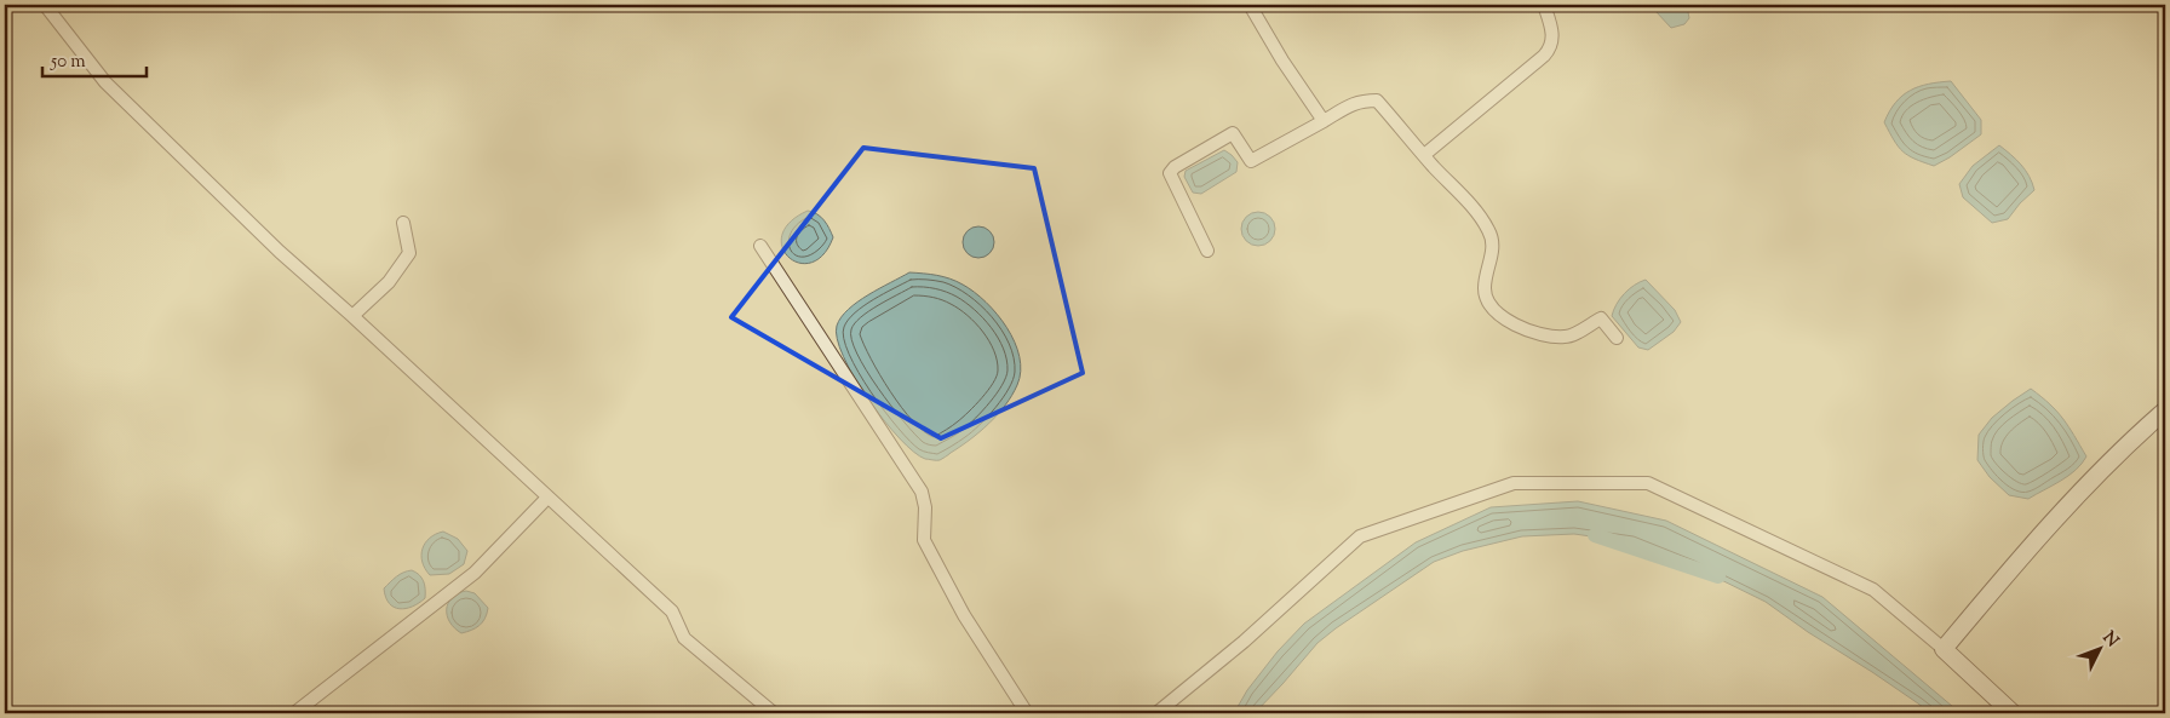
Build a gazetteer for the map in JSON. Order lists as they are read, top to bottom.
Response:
{
  "scale_bar": "50 m",
  "north": "top right"
}
